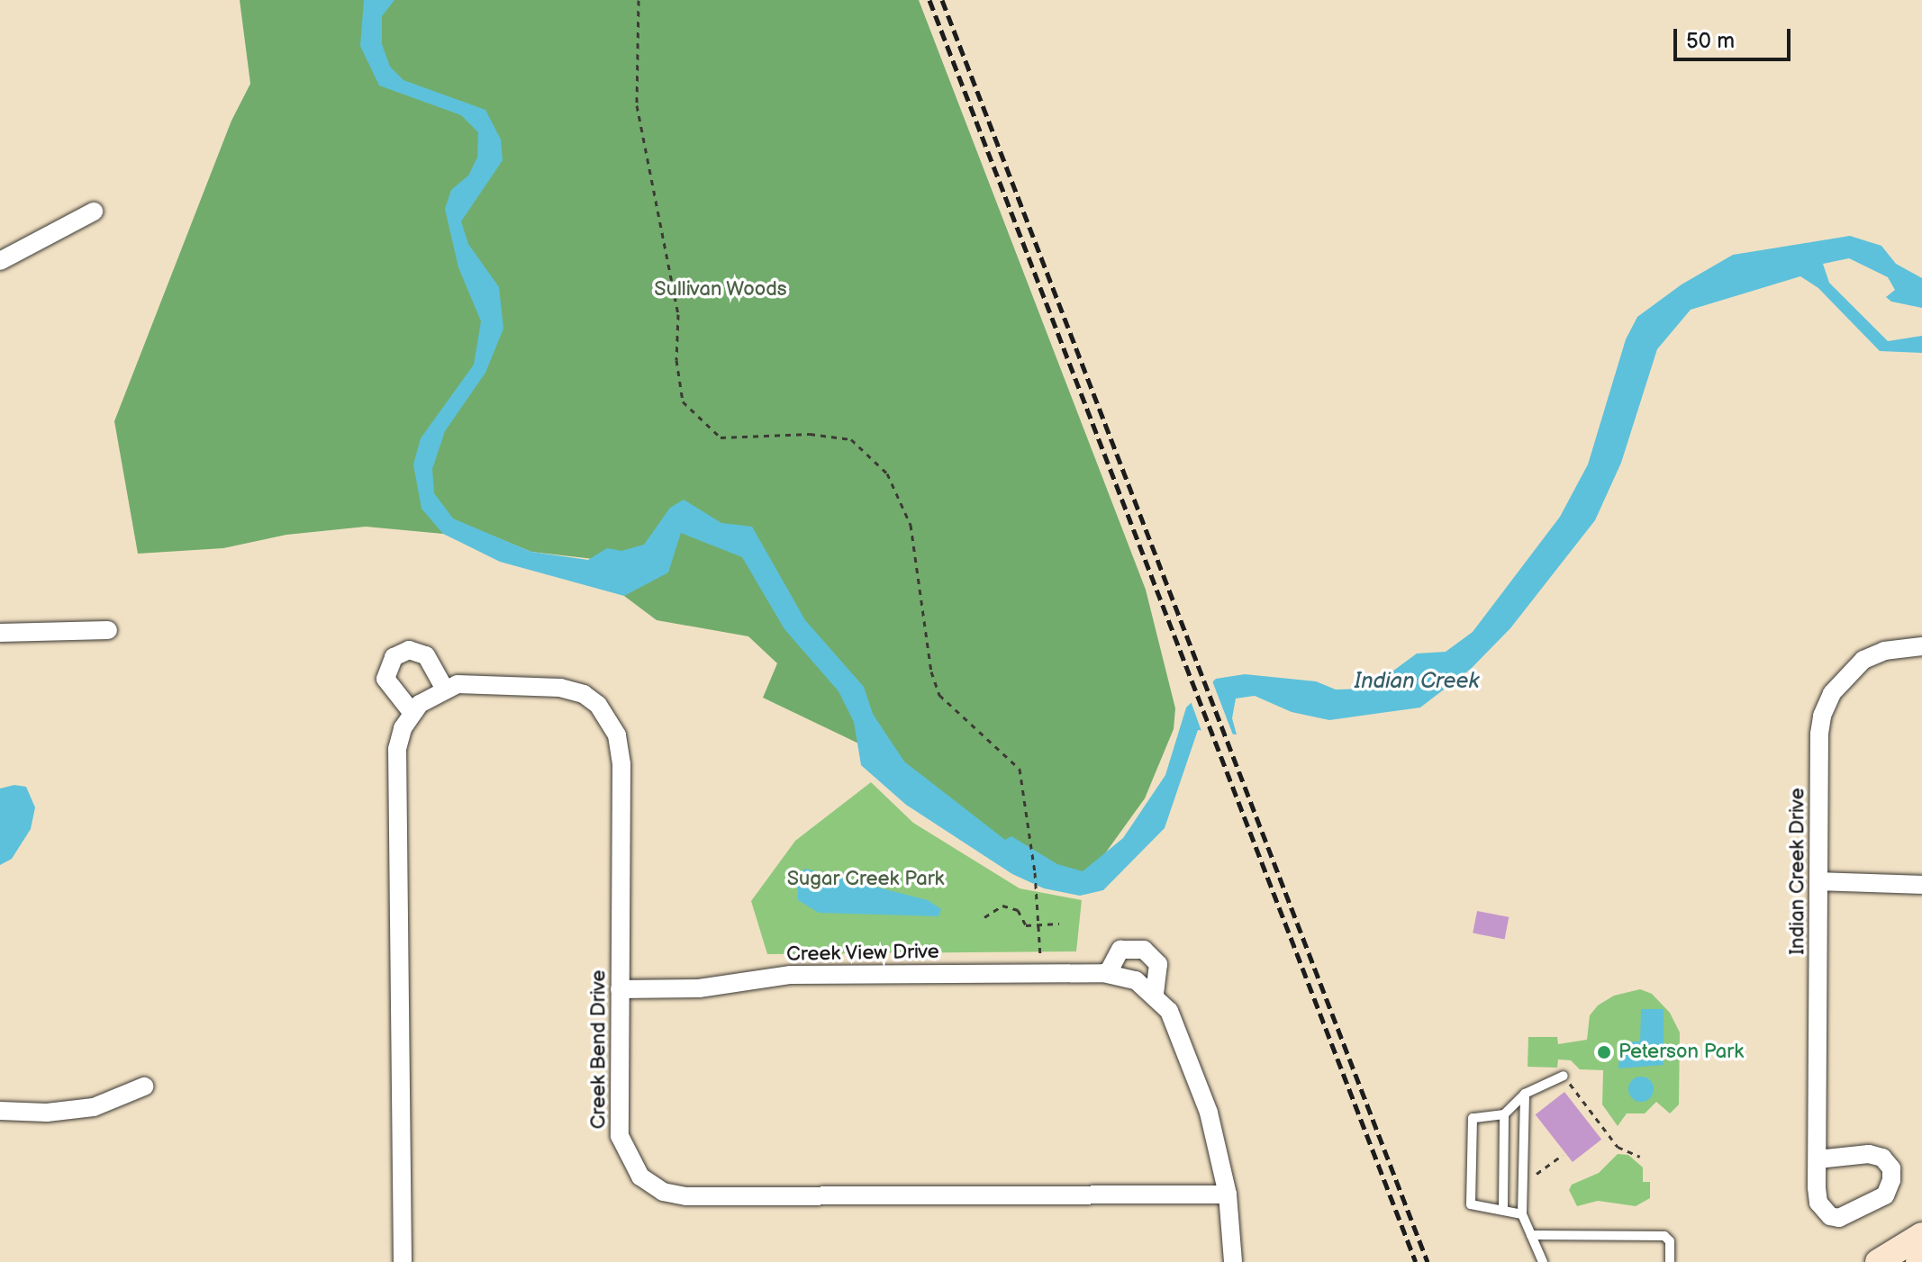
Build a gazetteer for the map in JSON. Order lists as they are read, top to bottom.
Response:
{
  "streets": {
    "street": ["Indian Creek Drive", "Creek View Drive", "Creek Bend Drive"]
  },
  "crossings": [
    ["Creek View Drive", "Creek Bend Drive"]
  ],
  "water": ["Indian Creek"],
  "parks": ["Sullivan Woods", "Sugar Creek Park"],
  "places": ["Peterson Park"],
  "scale_bar": "50 m"
}
